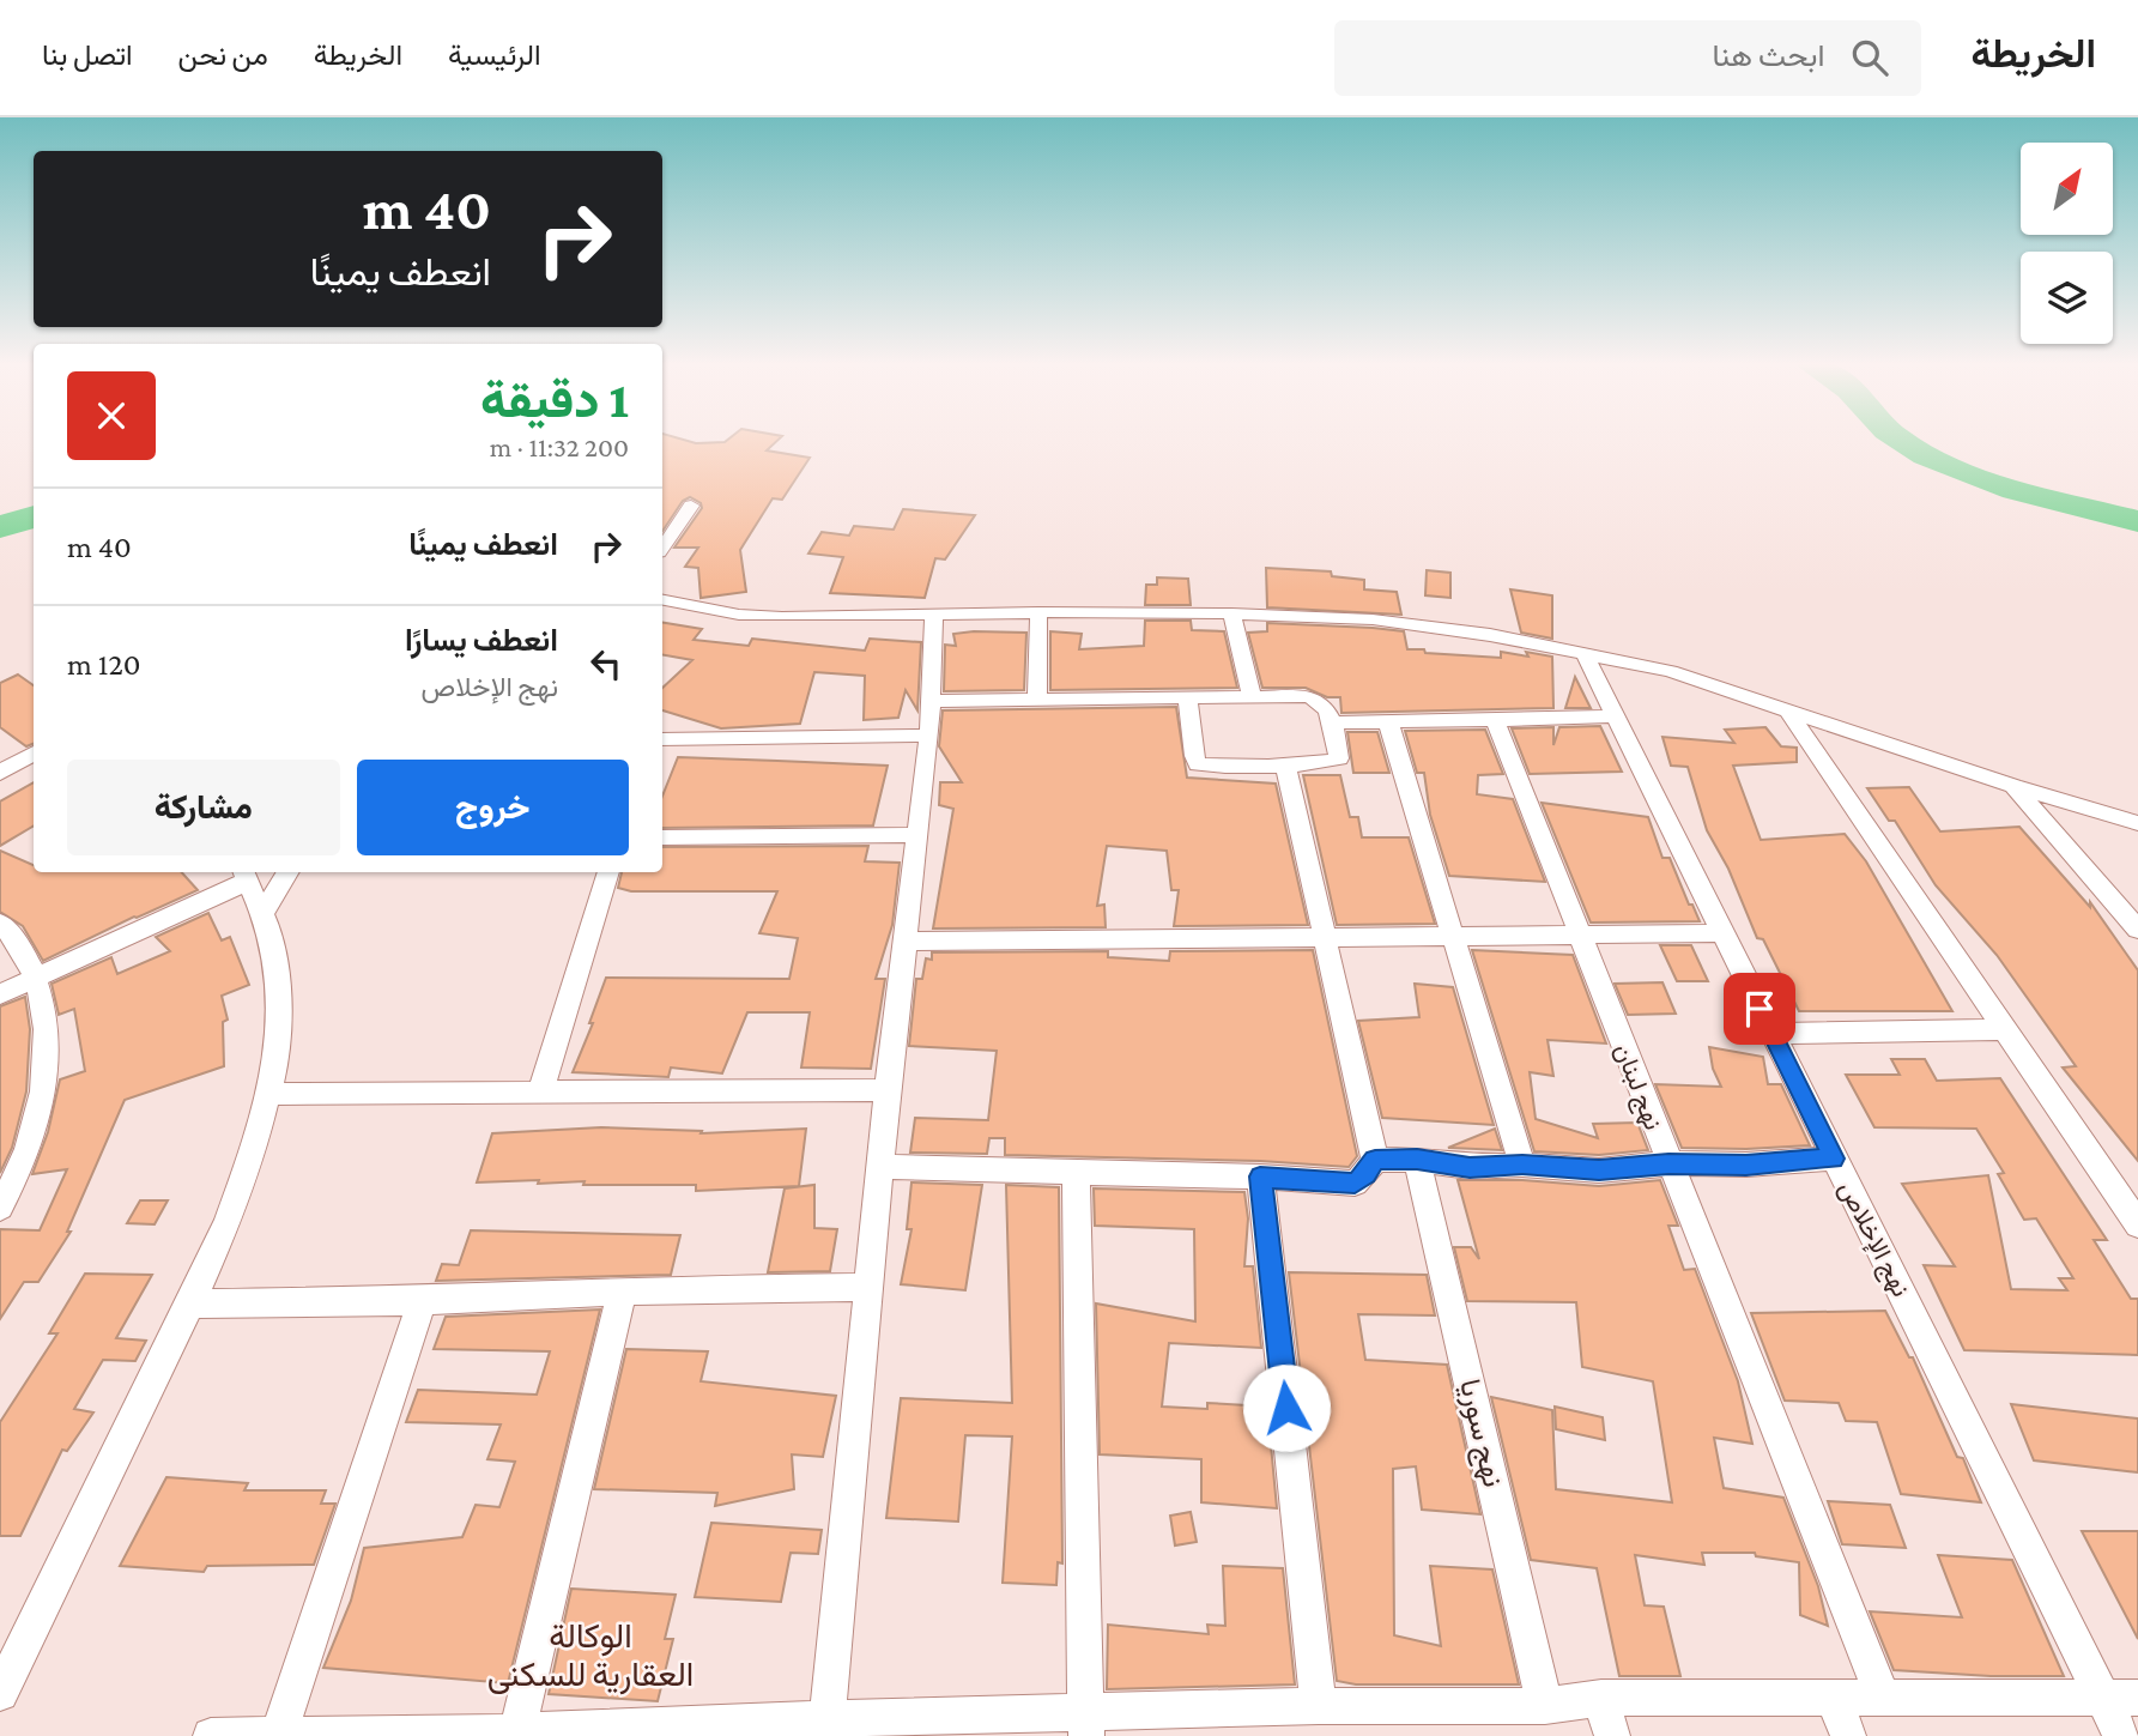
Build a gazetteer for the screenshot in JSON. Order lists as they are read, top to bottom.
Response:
{
  "streets": {
    "street": ["نهج لبنان", "نهج الإخلاص", "نهج سوريا"]
  },
  "districts": ["الوكالة العقارية للسكنى"],
  "north": "top right",
  "page": {
    "header": "الخريطة",
    "search": "ابحث هنا",
    "nav": [
      "الرئيسية",
      "الخريطة",
      "من نحن",
      "اتصل بنا"
    ],
    "turn": ["40 m", "انعطف يمينًا"],
    "heading": ["1 دقيقة", "200 m · 11:32"],
    "list": [
      {
        "name": "انعطف يمينًا",
        "value": "40 m"
      },
      {
        "name": "انعطف يسارًا",
        "note": "نهج الإخلاص",
        "value": "120 m"
      }
    ],
    "buttons": ["خروج", "مشاركة"]
  }
}
